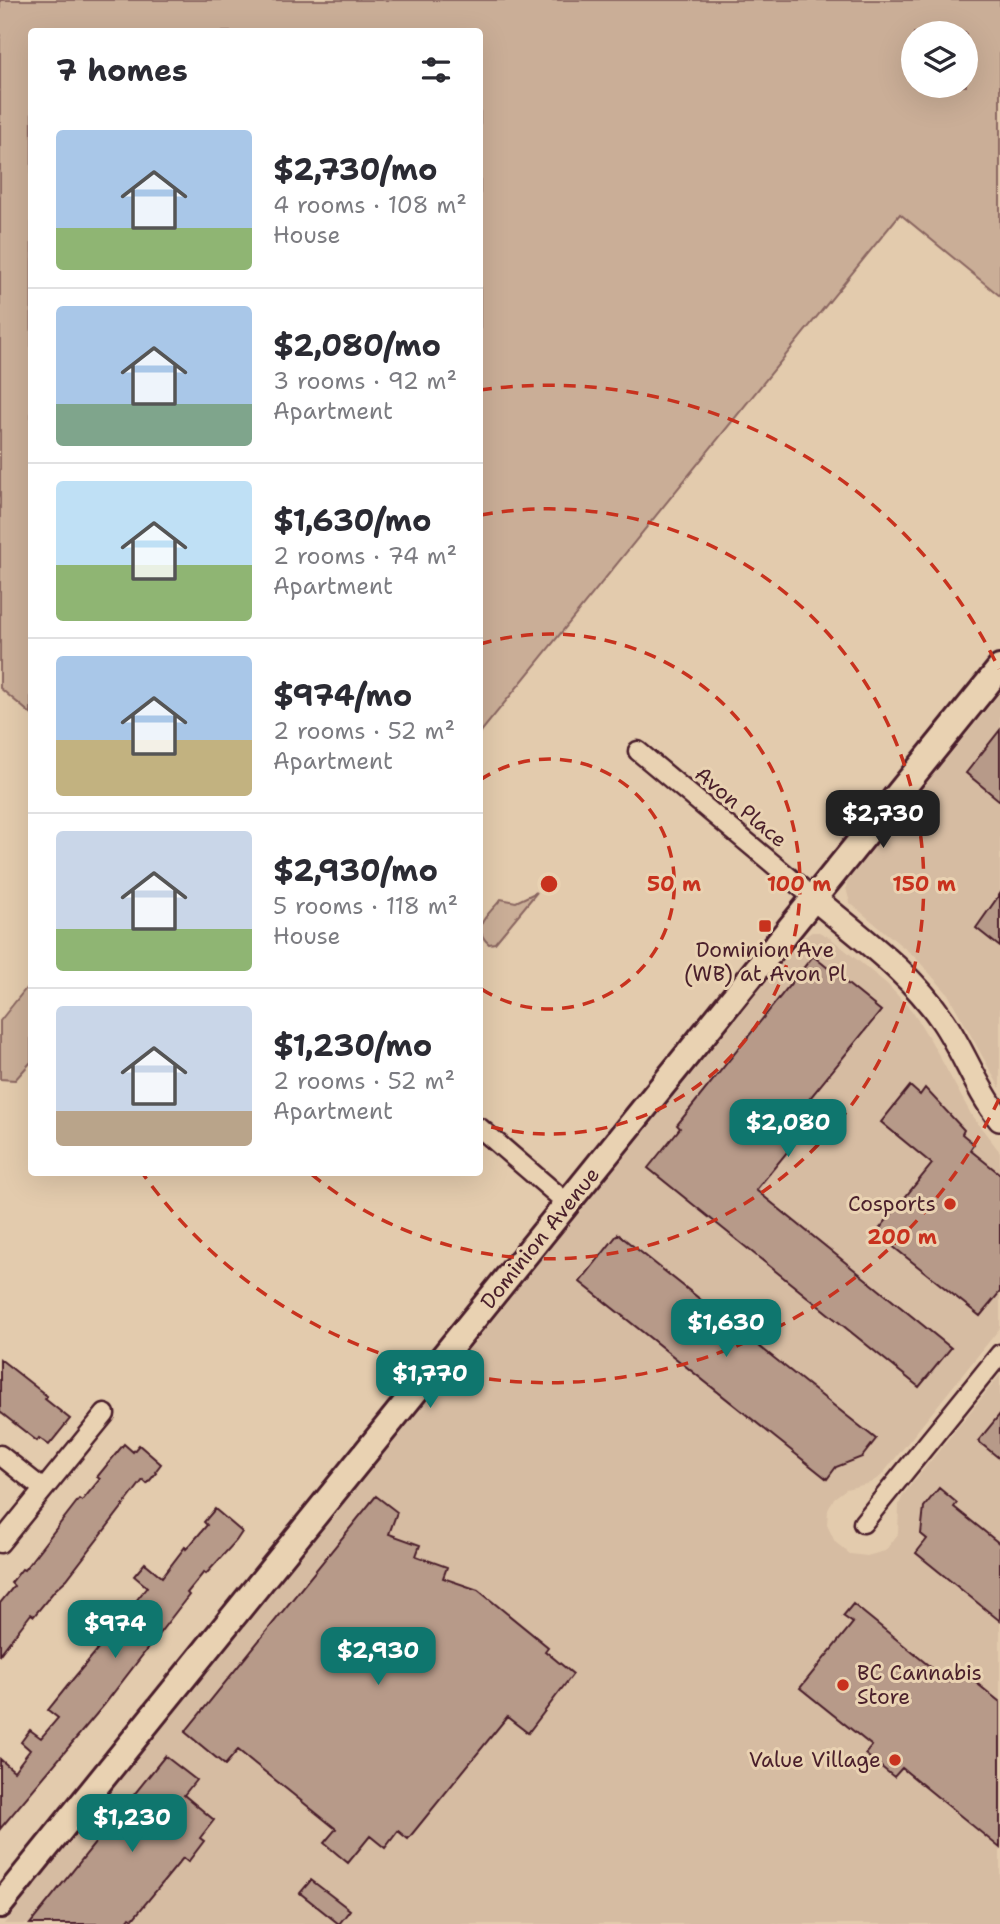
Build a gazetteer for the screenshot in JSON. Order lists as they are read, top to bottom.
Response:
{
  "streets": {
    "main road": ["Dominion Avenue"],
    "street": ["Avon Place"]
  },
  "crossings": [
    ["Avon Place", "Dominion Avenue"]
  ],
  "places": {
    "transit": ["Dominion Ave (WB) at Avon Pl"],
    "other": ["Cosports", "BC Cannabis Store", "Value Village"]
  },
  "page": {
    "heading": "7 homes",
    "list": [
      {
        "name": "$2,730/mo",
        "note": "4 rooms · 108 m² · House"
      },
      {
        "name": "$2,080/mo",
        "note": "3 rooms · 92 m² · Apartment"
      },
      {
        "name": "$1,630/mo",
        "note": "2 rooms · 74 m² · Apartment"
      },
      {
        "name": "$974/mo",
        "note": "2 rooms · 52 m² · Apartment"
      },
      {
        "name": "$2,930/mo",
        "note": "5 rooms · 118 m² · House"
      },
      {
        "name": "$1,230/mo",
        "note": "2 rooms · 52 m² · Apartment"
      }
    ],
    "price": [
      "$2,730",
      "$2,080",
      "$1,630",
      "$1,770",
      "$974",
      "$2,930",
      "$1,230"
    ]
  },
  "rings": [
    "50 m",
    "100 m",
    "150 m",
    "200 m"
  ]
}
